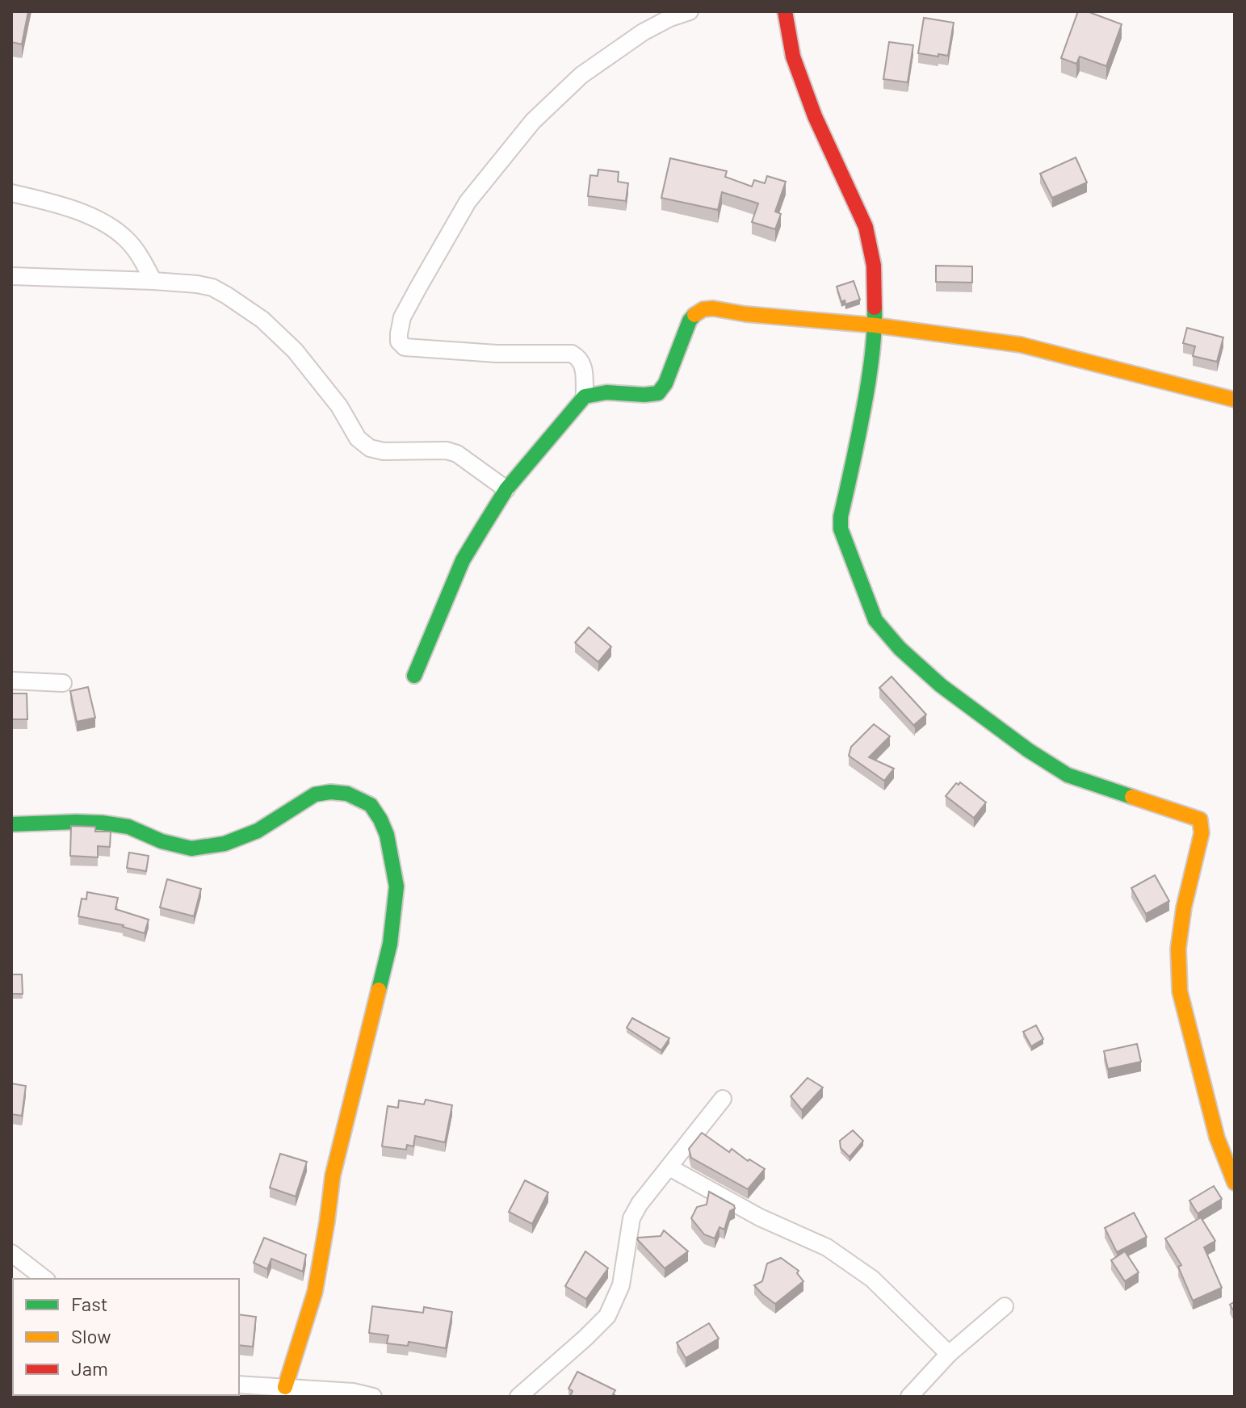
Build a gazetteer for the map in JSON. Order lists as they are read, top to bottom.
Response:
{
  "legend": ["Fast", "Slow", "Jam"]
}
